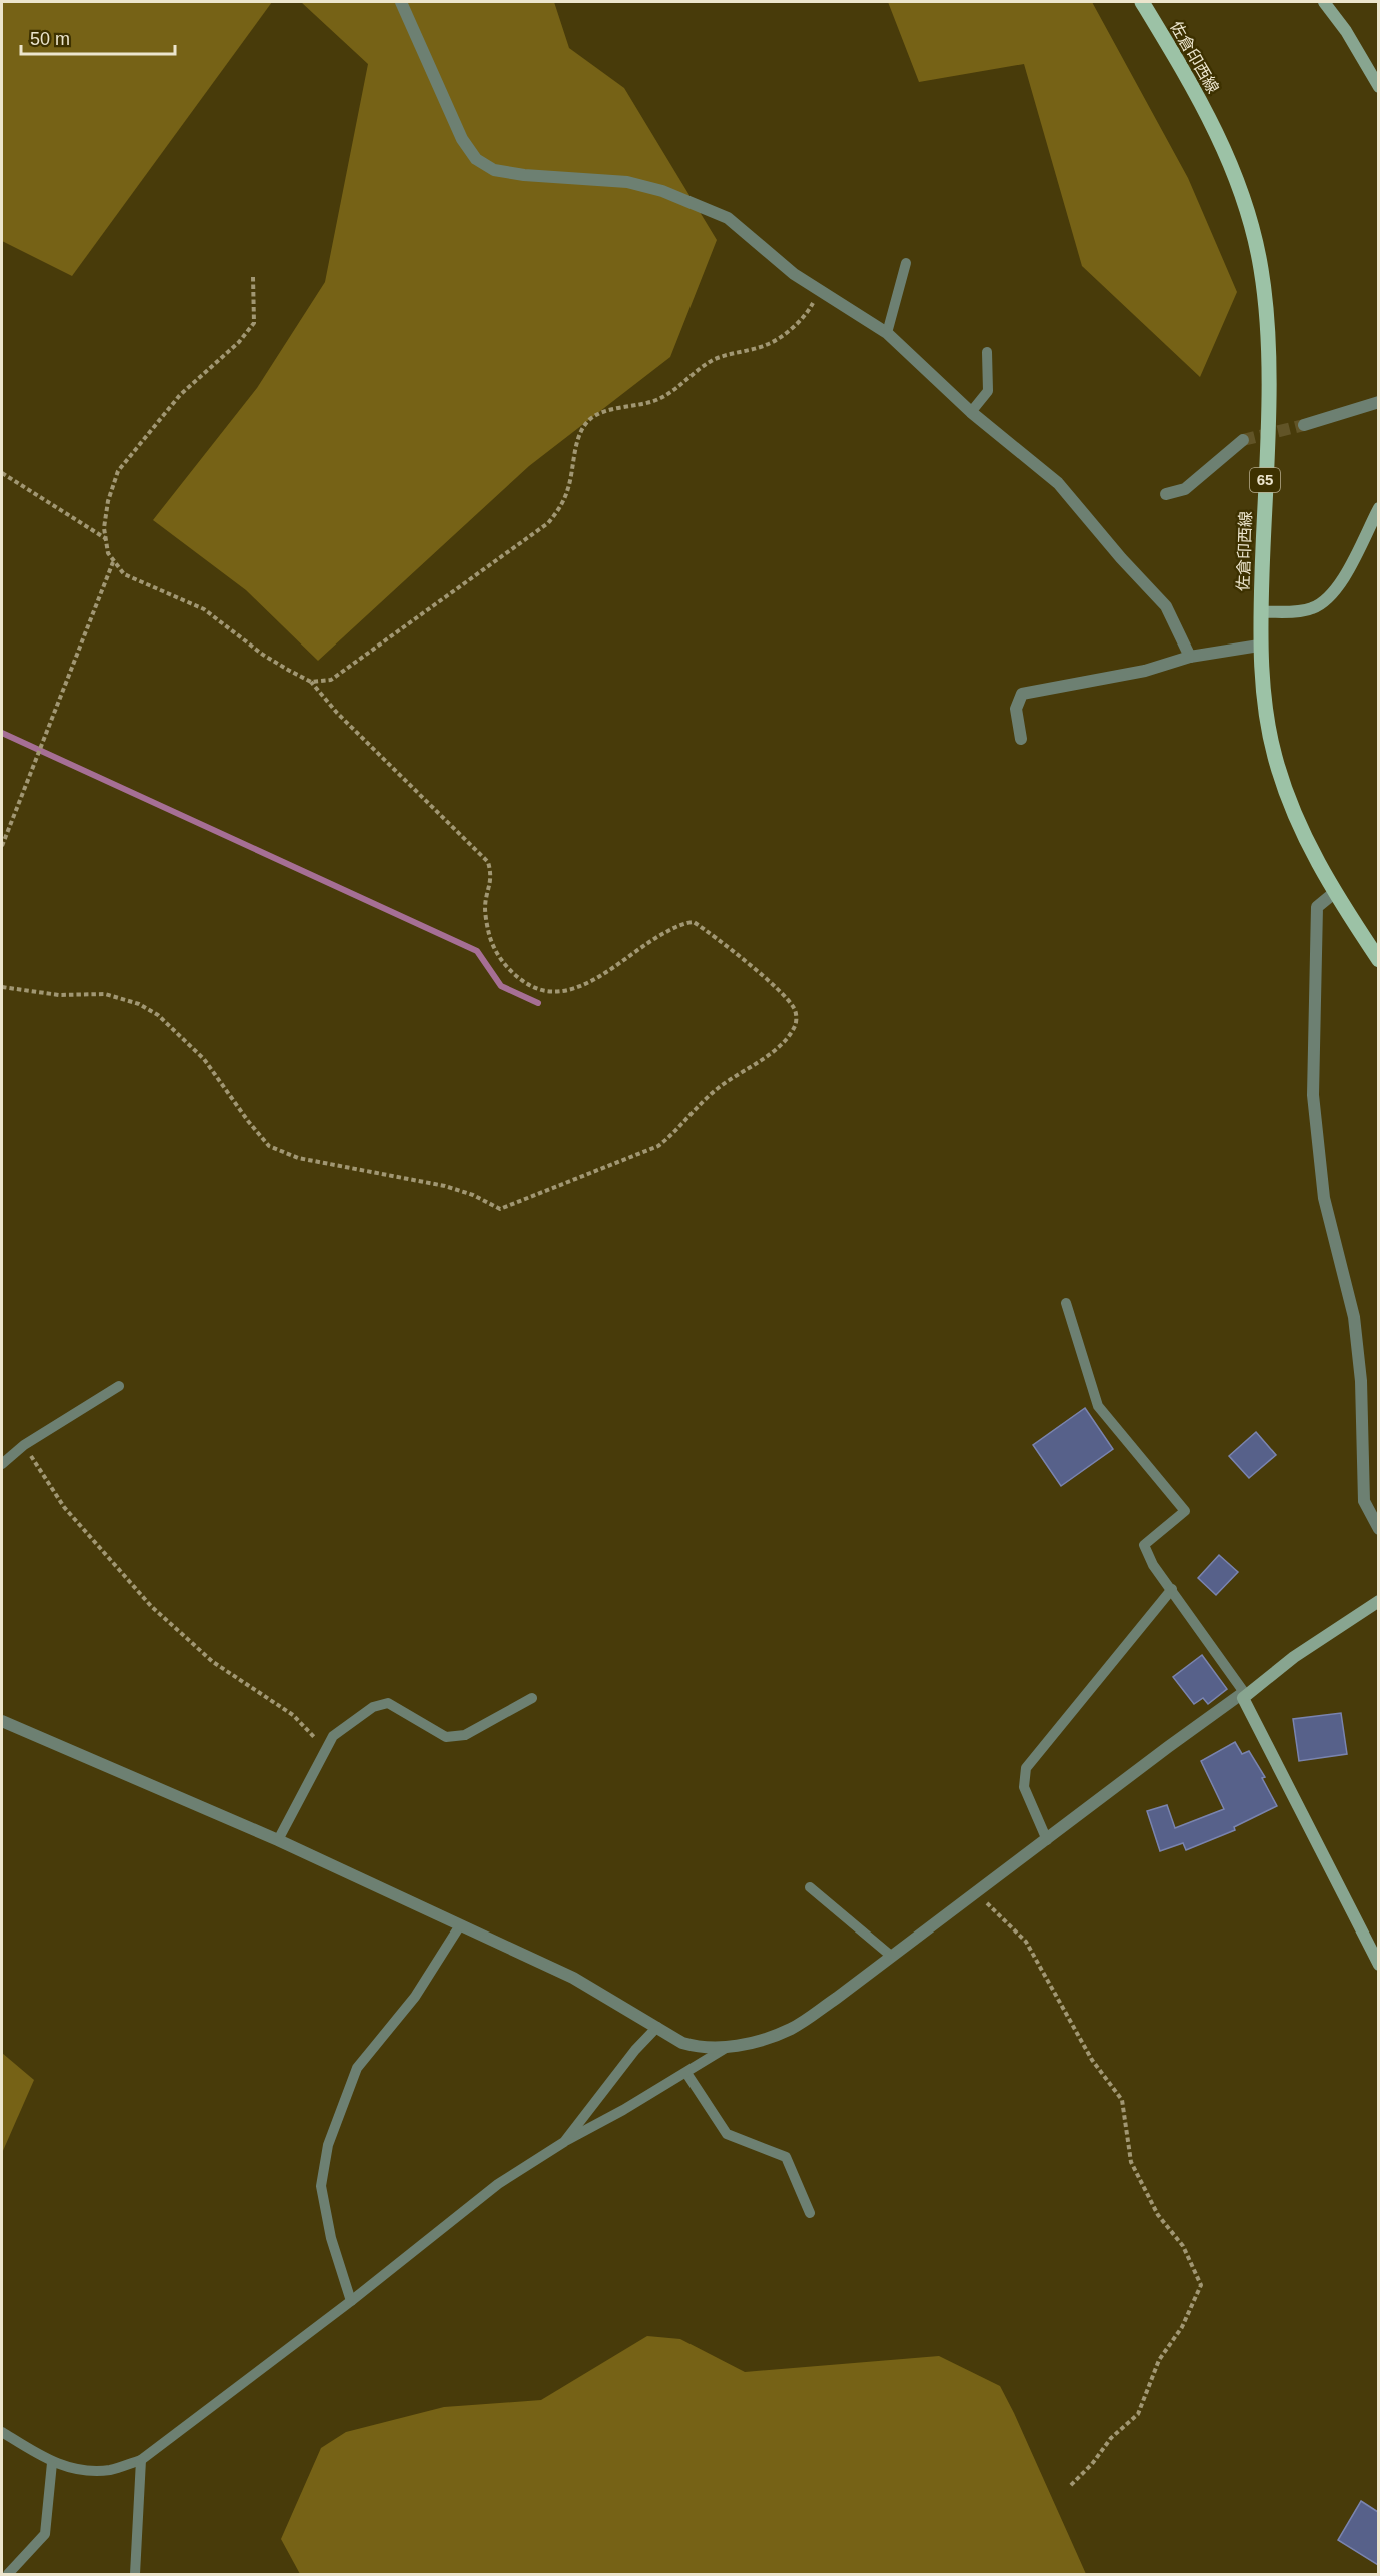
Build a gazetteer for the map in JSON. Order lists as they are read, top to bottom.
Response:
{
  "streets": {
    "main road": ["佐倉印西線", "65"]
  },
  "scale_bar": "50 m"
}
